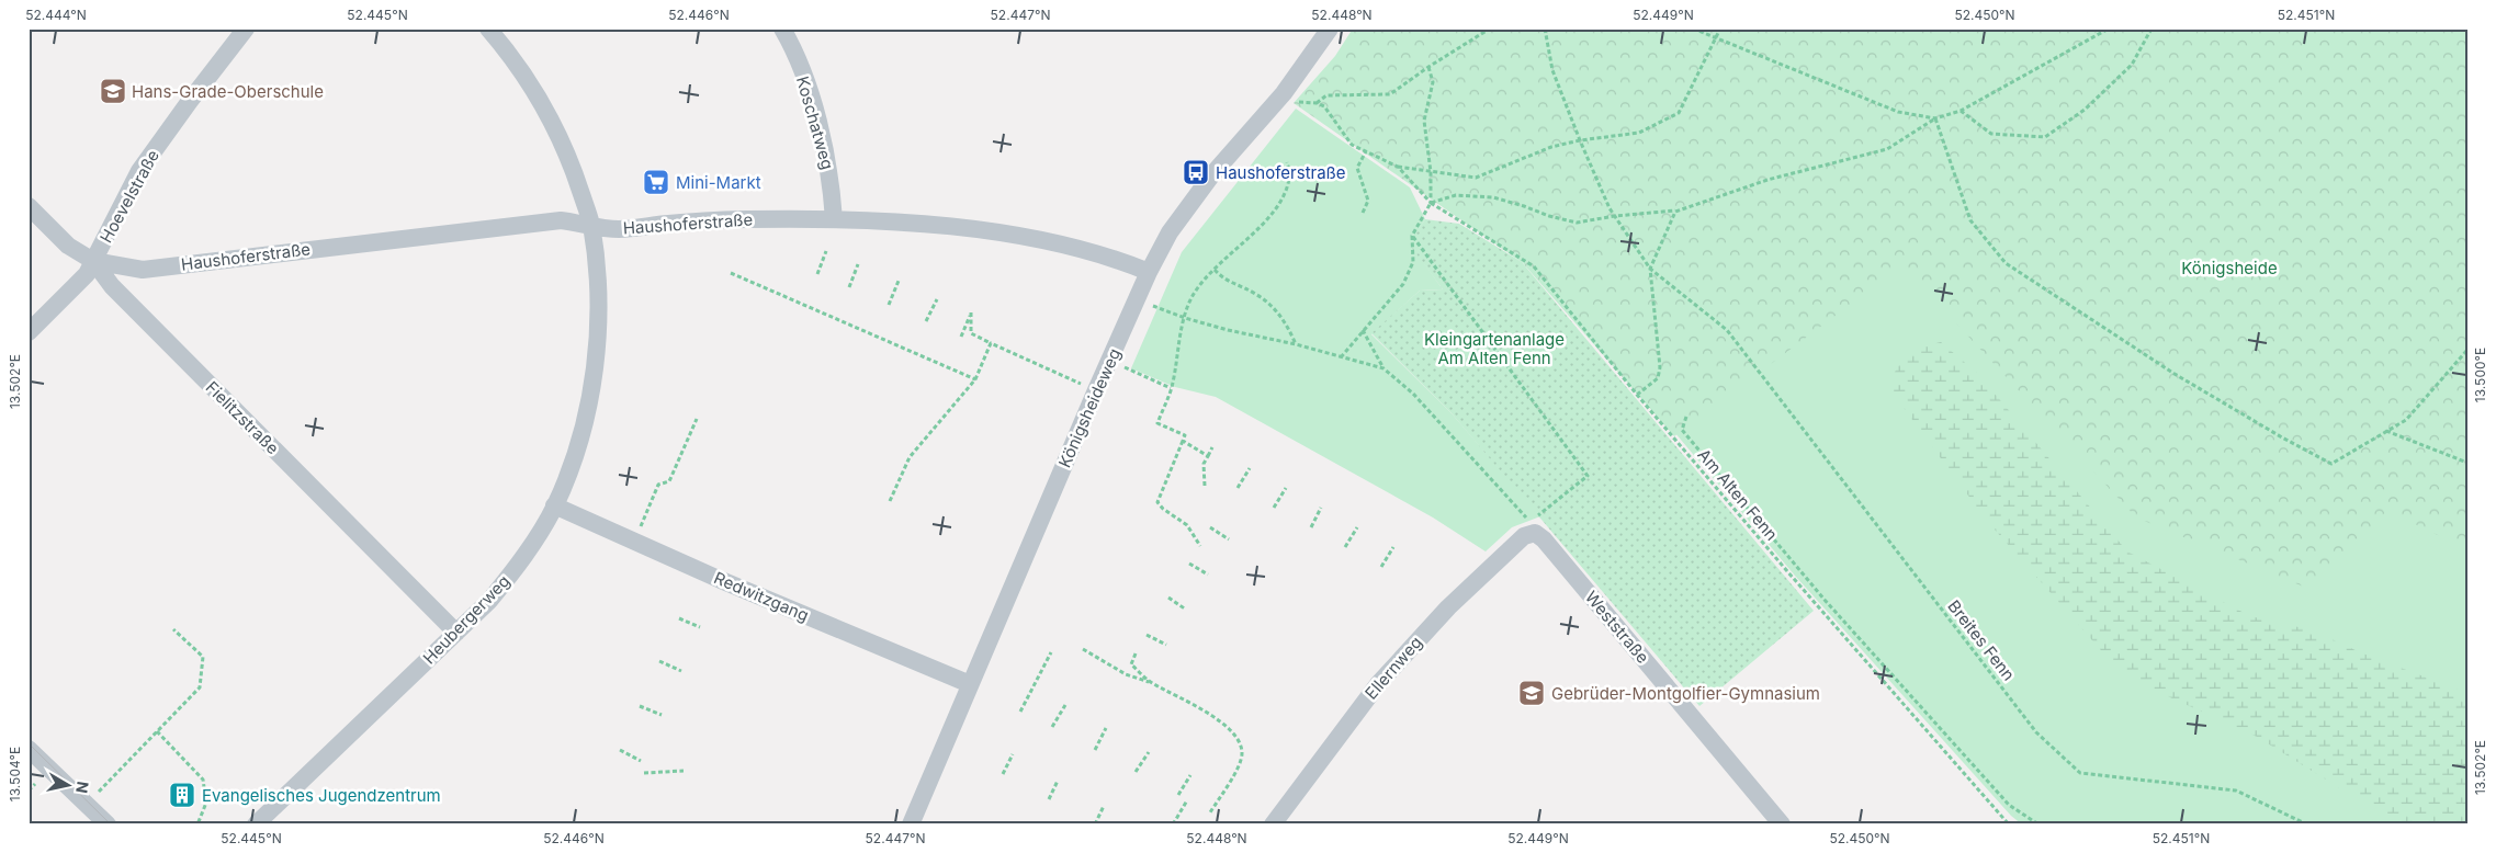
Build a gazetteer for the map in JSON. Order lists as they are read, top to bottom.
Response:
{
  "streets": {
    "street": [
      "Koschatweg",
      "Hoevelstraße",
      "Haushoferstraße",
      "Königsheideweg",
      "Fielitzstraße",
      "Redwitzgang",
      "Heubergerweg",
      "Weststraße",
      "Ellernweg"
    ],
    "path": ["Am Alten Fenn", "Breites Fenn"]
  },
  "crossings": [
    ["Koschatweg", "Haushoferstraße"],
    ["Hoevelstraße", "Haushoferstraße"],
    ["Hoevelstraße", "Fielitzstraße"],
    ["Haushoferstraße", "Königsheideweg"],
    ["Haushoferstraße", "Fielitzstraße"],
    ["Haushoferstraße", "Heubergerweg"],
    ["Königsheideweg", "Redwitzgang"],
    ["Fielitzstraße", "Heubergerweg"],
    ["Redwitzgang", "Heubergerweg"],
    ["Weststraße", "Ellernweg"]
  ],
  "parks": ["Königsheide", "Kleingartenanlage Am Alten Fenn"],
  "places": {
    "school or university": ["Hans-Grade-Oberschule", "Gebrüder-Montgolfier-Gymnasium"],
    "bus stop": ["Haushoferstraße"],
    "supermarket": ["Mini-Markt"],
    "building": ["Evangelisches Jugendzentrum"]
  },
  "north": "right",
  "coordinates": [
    "52.444°N",
    "52.445°N",
    "52.446°N",
    "52.447°N",
    "52.448°N",
    "52.449°N",
    "52.450°N",
    "52.451°N",
    "13.500°E",
    "13.502°E",
    "13.504°E"
  ]
}
